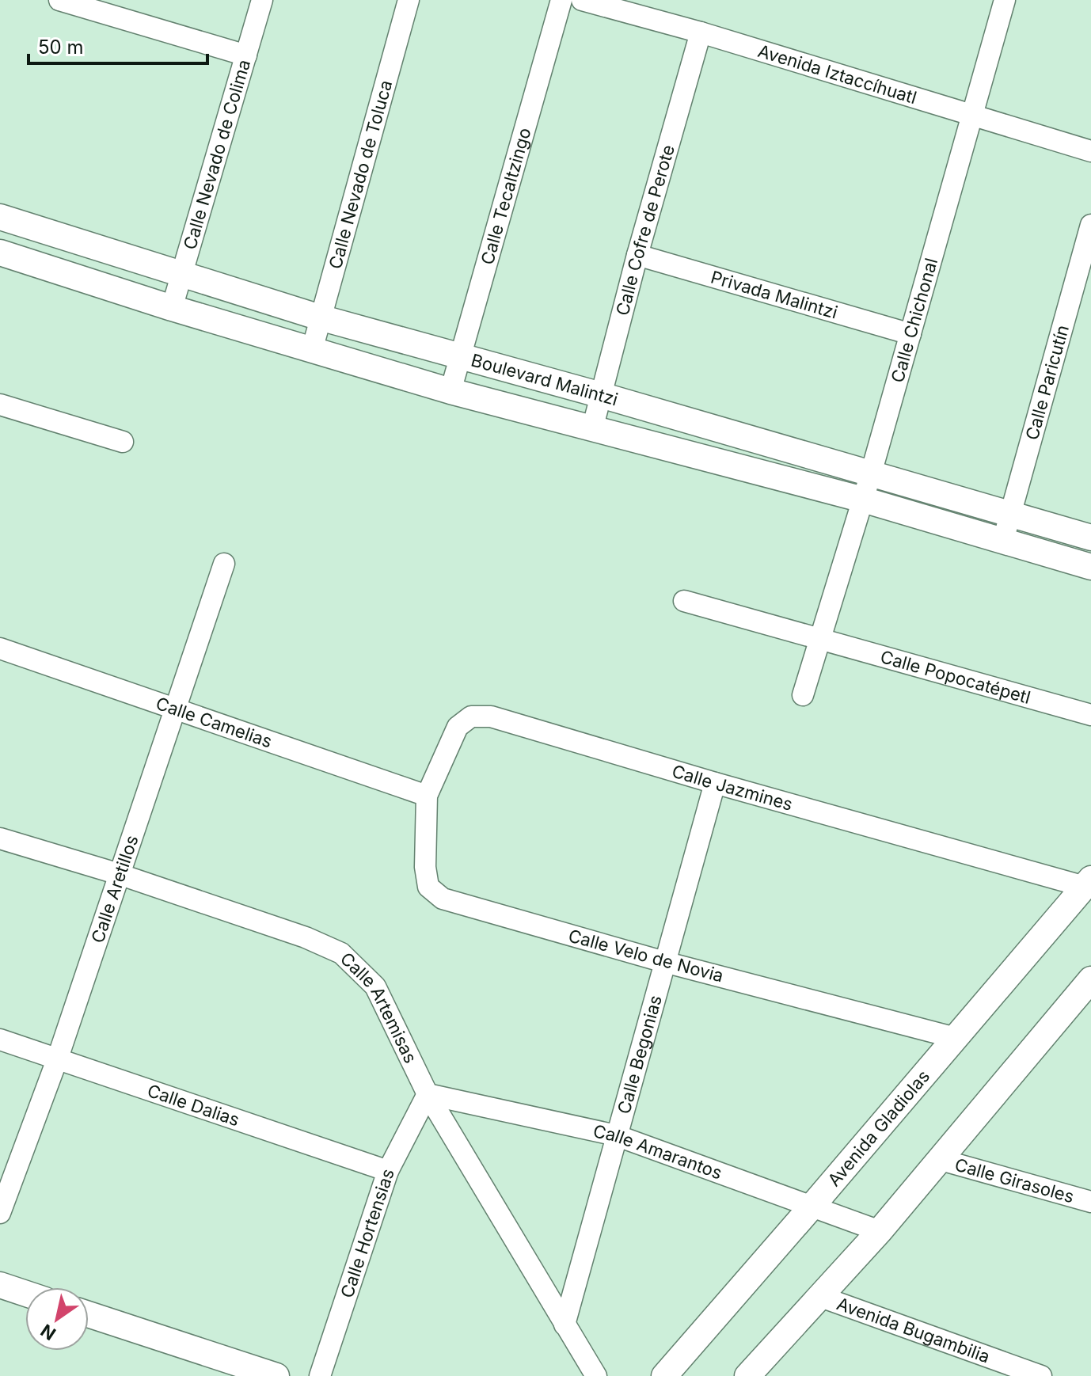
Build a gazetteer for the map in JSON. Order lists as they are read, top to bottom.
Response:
{
  "streets": {
    "street": [
      "Avenida Iztaccíhuatl",
      "Calle Nevado de Colima",
      "Calle Nevado de Toluca",
      "Calle Tecaltzingo",
      "Calle Cofre de Perote",
      "Privada Malintzi",
      "Calle Chichonal",
      "Boulevard Malintzi",
      "Calle Paricutín",
      "Calle Popocatépetl",
      "Calle Camelias",
      "Calle Jazmines",
      "Calle Aretillos",
      "Calle Velo de Novia",
      "Calle Artemisas",
      "Calle Begonias",
      "Calle Dalias",
      "Avenida Gladiolas",
      "Calle Amarantos",
      "Calle Girasoles",
      "Calle Hortensias",
      "Avenida Bugambilia"
    ]
  },
  "crossings": [
    ["Avenida Iztaccíhuatl", "Calle Cofre de Perote"],
    ["Avenida Iztaccíhuatl", "Calle Chichonal"],
    ["Calle Nevado de Colima", "Boulevard Malintzi"],
    ["Calle Nevado de Toluca", "Boulevard Malintzi"],
    ["Calle Tecaltzingo", "Boulevard Malintzi"],
    ["Calle Cofre de Perote", "Privada Malintzi"],
    ["Calle Cofre de Perote", "Boulevard Malintzi"],
    ["Privada Malintzi", "Calle Chichonal"],
    ["Calle Chichonal", "Boulevard Malintzi"],
    ["Calle Chichonal", "Calle Popocatépetl"],
    ["Boulevard Malintzi", "Calle Paricutín"],
    ["Calle Camelias", "Calle Jazmines"],
    ["Calle Camelias", "Calle Aretillos"],
    ["Calle Camelias", "Calle Velo de Novia"],
    ["Calle Jazmines", "Calle Velo de Novia"],
    ["Calle Jazmines", "Calle Begonias"],
    ["Calle Jazmines", "Avenida Gladiolas"],
    ["Calle Aretillos", "Calle Artemisas"],
    ["Calle Aretillos", "Calle Dalias"],
    ["Calle Velo de Novia", "Calle Begonias"],
    ["Calle Velo de Novia", "Avenida Gladiolas"],
    ["Calle Artemisas", "Calle Begonias"],
    ["Calle Artemisas", "Calle Amarantos"],
    ["Calle Artemisas", "Calle Hortensias"],
    ["Calle Begonias", "Calle Amarantos"],
    ["Calle Dalias", "Calle Hortensias"],
    ["Avenida Gladiolas", "Calle Amarantos"],
    ["Calle Amarantos", "Calle Hortensias"]
  ],
  "scale_bar": "50 m",
  "north": "bottom left"
}
